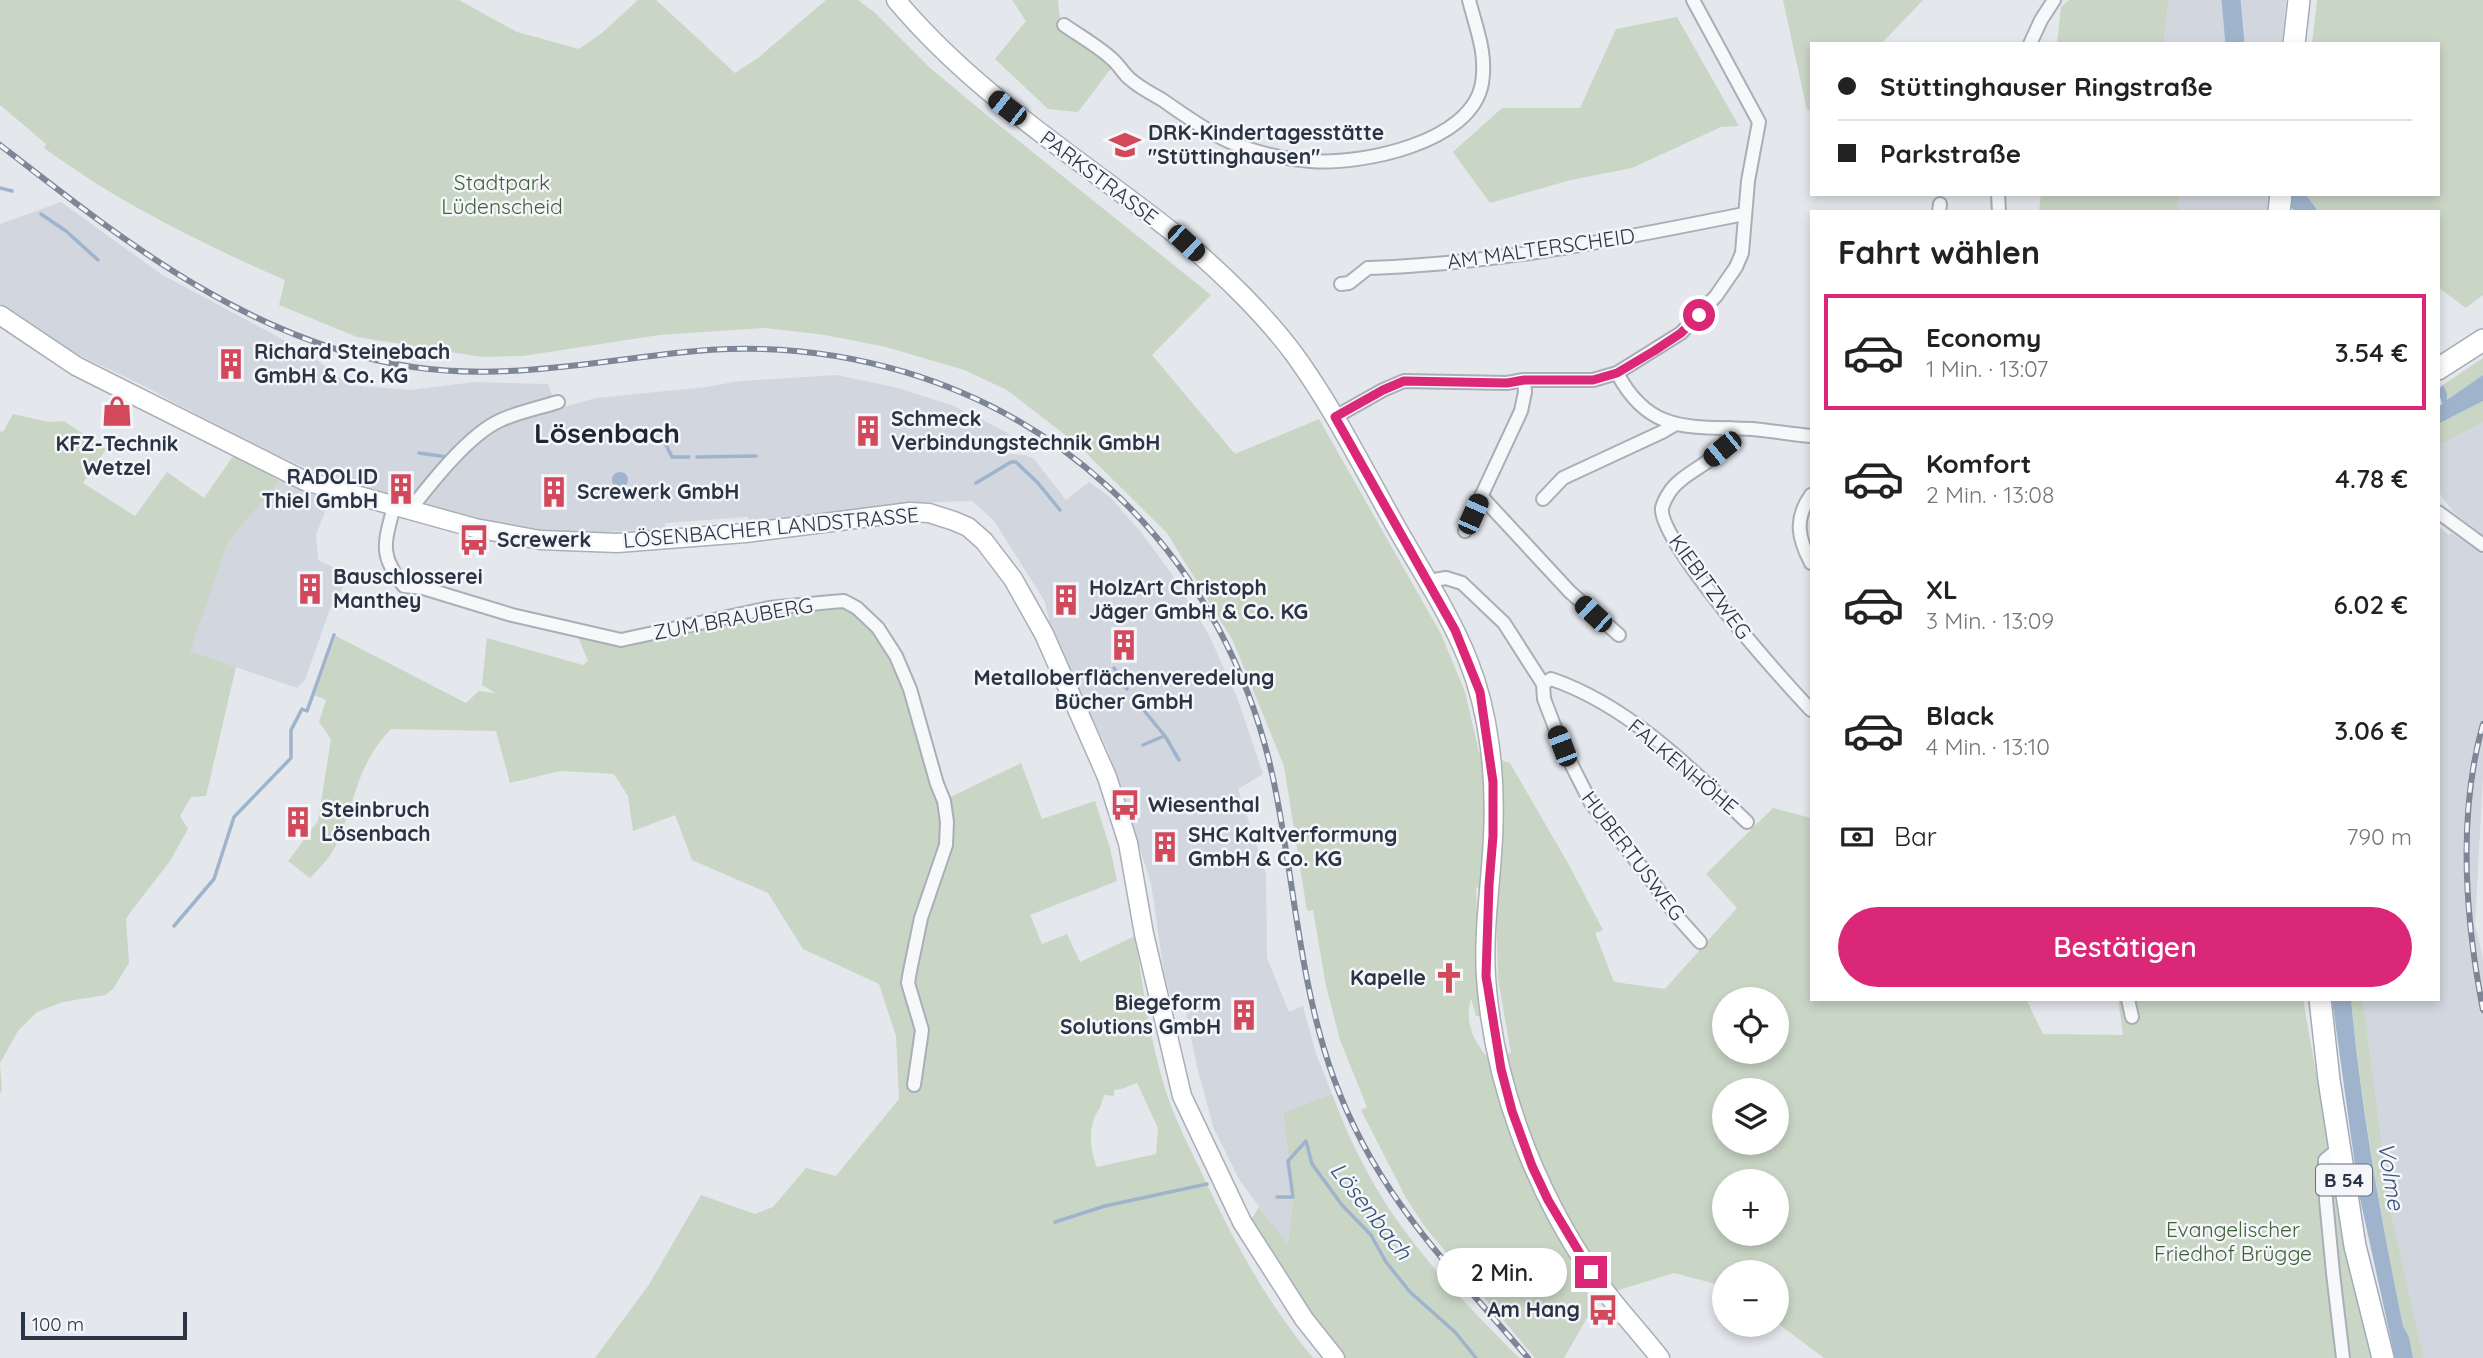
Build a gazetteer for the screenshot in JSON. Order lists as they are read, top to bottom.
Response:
{
  "streets": {
    "main road": ["PARKSTRASSE", "LÖSENBACHER LANDSTRASSE", "B 54"],
    "street": [
      "AM MALTERSCHEID",
      "KIEBITZWEG",
      "ZUM BRAUBERG",
      "FALKENHÖHE",
      "HUBERTUSWEG"
    ]
  },
  "crossings": [
    ["PARKSTRASSE", "HUBERTUSWEG"],
    ["LÖSENBACHER LANDSTRASSE", "ZUM BRAUBERG"],
    ["FALKENHÖHE", "HUBERTUSWEG"]
  ],
  "districts": ["Lösenbach"],
  "water": ["Volme", "Lösenbach"],
  "parks": ["Stadtpark Lüdenscheid", "Evangelischer Friedhof Brügge"],
  "places": {
    "school or university": ["DRK-Kindertagesstätte \"Stüttinghausen\""],
    "building": [
      "Richard Steinebach GmbH & Co. KG",
      "Schmeck Verbindungstechnik GmbH",
      "RADOLID Thiel GmbH",
      "Screwerk GmbH",
      "Bauschlosserei Manthey",
      "HolzArt Christoph Jäger GmbH & Co. KG",
      "Metalloberflächenveredelung Bücher GmbH",
      "Steinbruch Lösenbach",
      "SHC Kaltverformung GmbH & Co. KG",
      "Biegeform Solutions GmbH"
    ],
    "shop": ["KFZ-Technik Wetzel"],
    "bus stop": ["Screwerk", "Wiesenthal", "Am Hang"],
    "church": ["Kapelle"]
  },
  "scale_bar": "100 m",
  "page": {
    "banner": ["Stüttinghauser Ringstraße", "Parkstraße"],
    "heading": "Fahrt wählen",
    "list": [
      {
        "name": "Economy",
        "note": "1 Min. · 13:07",
        "value": "3.54 €"
      },
      {
        "name": "Komfort",
        "note": "2 Min. · 13:08",
        "value": "4.78 €"
      },
      {
        "name": "XL",
        "note": "3 Min. · 13:09",
        "value": "6.02 €"
      },
      {
        "name": "Black",
        "note": "4 Min. · 13:10",
        "value": "3.06 €"
      }
    ],
    "pay": ["Bar", "790 m"],
    "buttons": "Bestätigen",
    "map_buttons": ["+", "−"],
    "bubble": "2 Min.",
    "scale": "100 m"
  }
}
